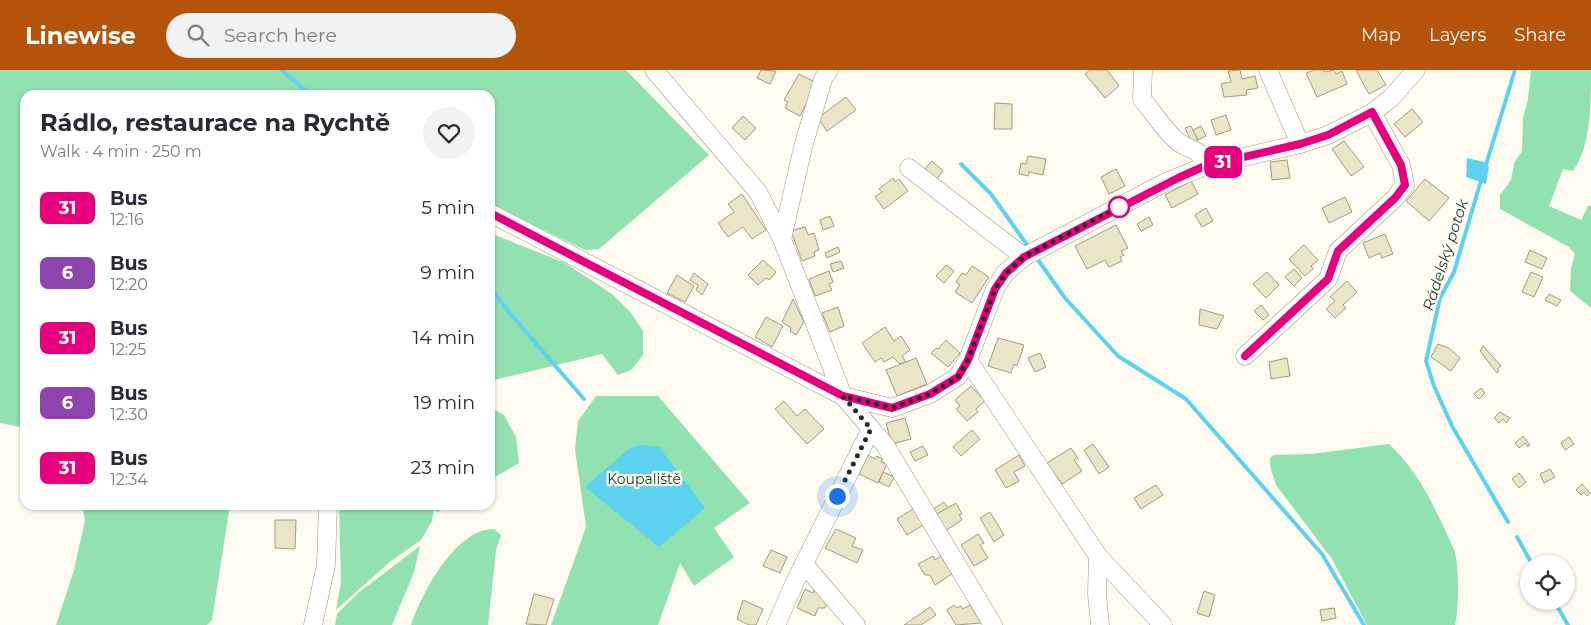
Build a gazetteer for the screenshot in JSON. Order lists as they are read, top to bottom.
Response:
{
  "water": ["Rádelský potok"],
  "parks": ["Koupaliště"],
  "lines": ["bus line 31"],
  "page": {
    "header": "Linewise",
    "search": "Search here",
    "nav": ["Map", "Layers", "Share"],
    "on_map": "31",
    "heading": ["Rádlo, restaurace na Rychtě", "Walk · 4 min · 250 m"],
    "list": [
      {
        "mark": "31",
        "name": "Bus",
        "note": "12:16",
        "value": "5 min"
      },
      {
        "mark": "6",
        "name": "Bus",
        "note": "12:20",
        "value": "9 min"
      },
      {
        "mark": "31",
        "name": "Bus",
        "note": "12:25",
        "value": "14 min"
      },
      {
        "mark": "6",
        "name": "Bus",
        "note": "12:30",
        "value": "19 min"
      },
      {
        "mark": "31",
        "name": "Bus",
        "note": "12:34",
        "value": "23 min"
      }
    ]
  }
}
